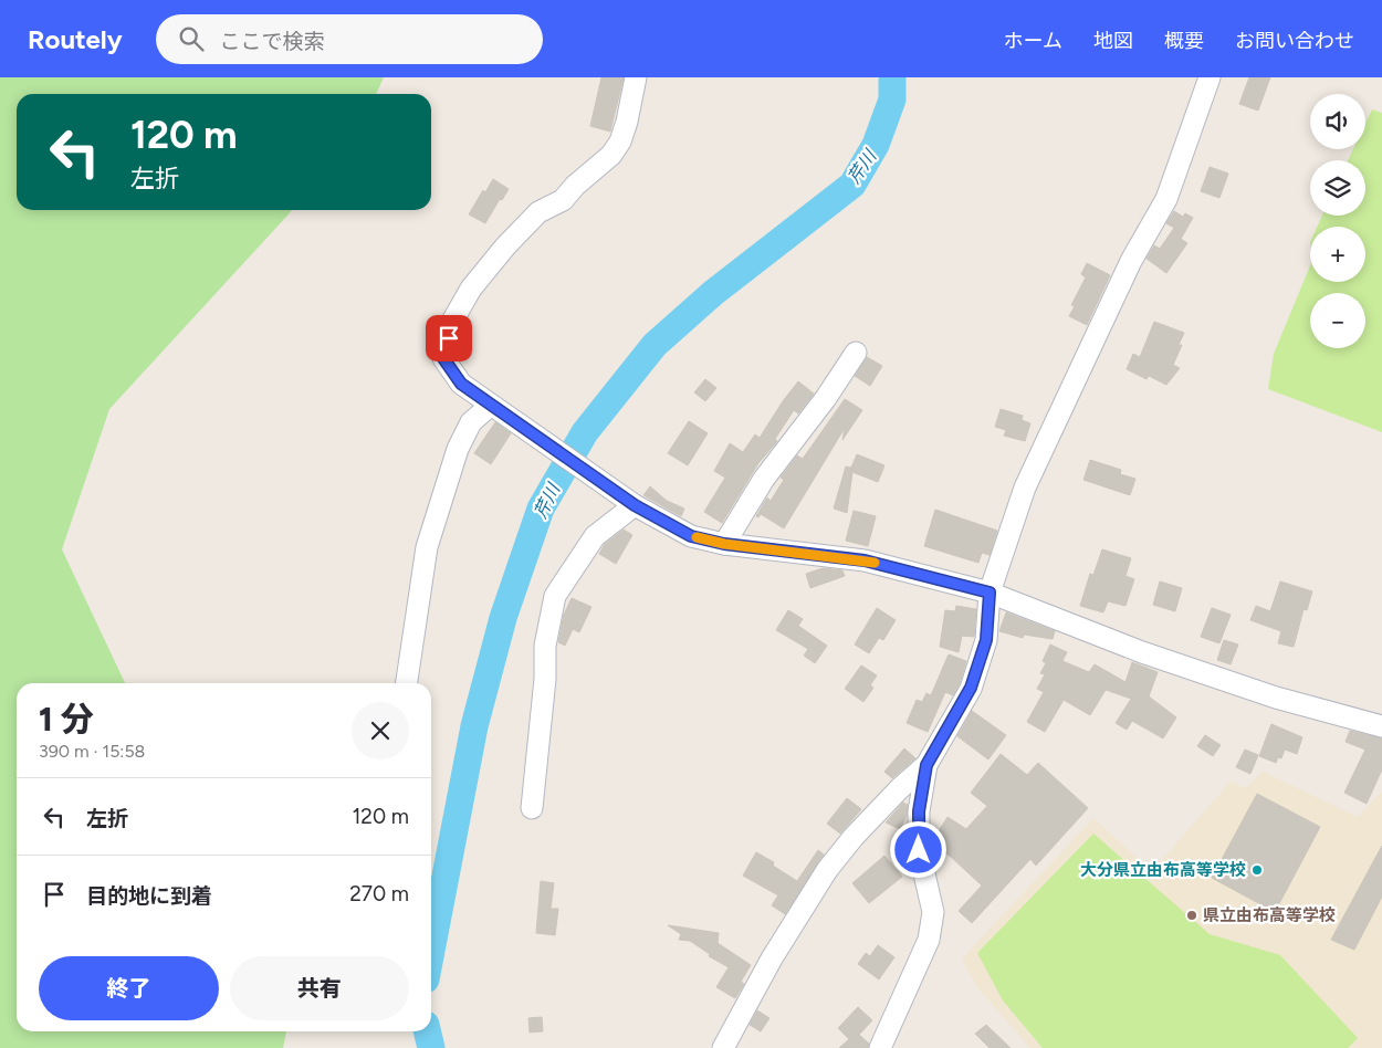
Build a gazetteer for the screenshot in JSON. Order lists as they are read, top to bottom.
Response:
{
  "water": ["芹川"],
  "places": ["大分県立由布高等学校", "県立由布高等学校"],
  "page": {
    "header": "Routely",
    "search": "ここで検索",
    "nav": [
      "ホーム",
      "地図",
      "概要",
      "お問い合わせ"
    ],
    "map_buttons": ["+", "−"],
    "turn": ["120 m", "左折"],
    "heading": ["1 分", "390 m · 15:58"],
    "list": [
      {
        "name": "左折",
        "value": "120 m"
      },
      {
        "name": "目的地に到着",
        "value": "270 m"
      }
    ],
    "buttons": ["終了", "共有"]
  }
}
